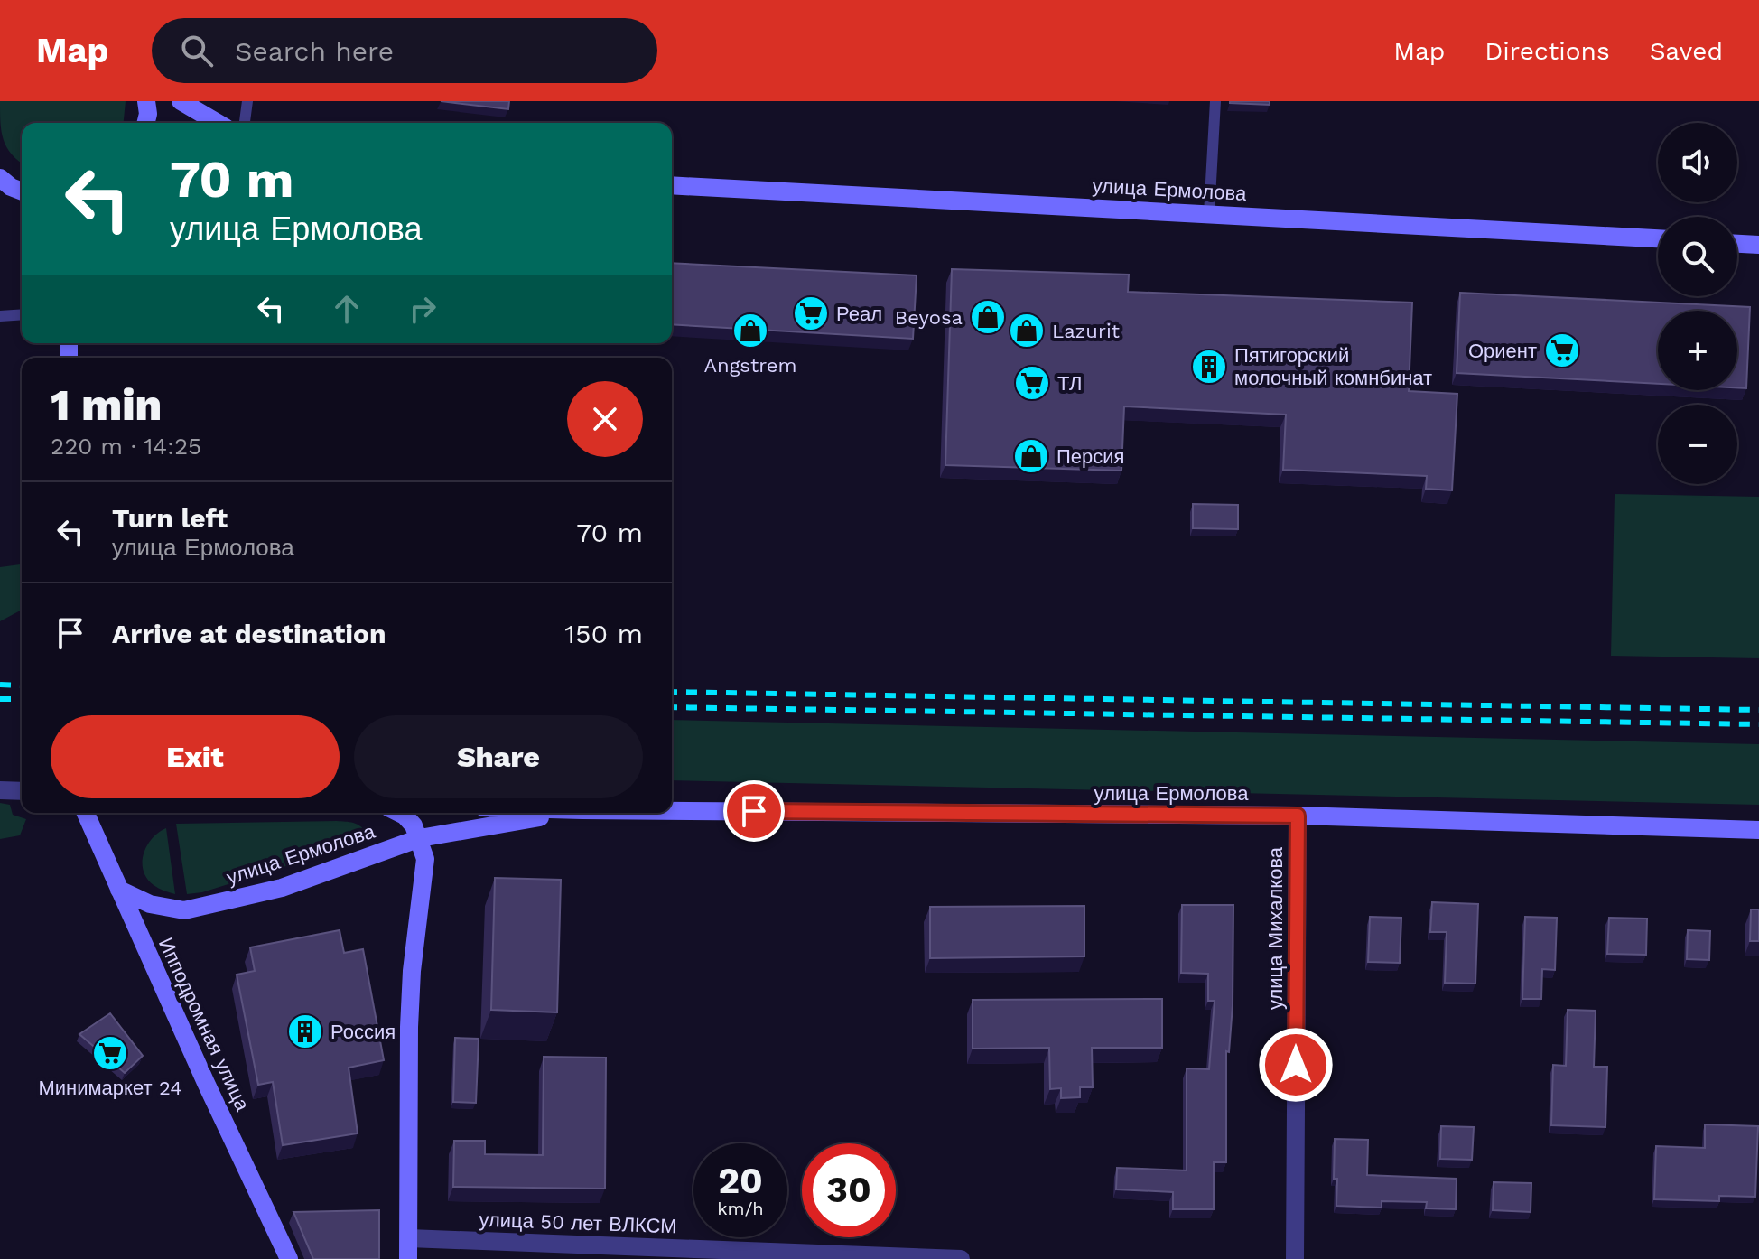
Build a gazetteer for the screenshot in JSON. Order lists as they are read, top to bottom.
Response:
{
  "streets": {
    "street": [
      "улица Ермолова",
      "улица Михалкова",
      "Ипподромная улица",
      "улица 50 лет ВЛКСМ"
    ]
  },
  "crossings": [
    ["улица Ермолова", "улица Михалкова"],
    ["улица Ермолова", "Ипподромная улица"]
  ],
  "places": {
    "supermarket": [
      "Реал",
      "Ориент",
      "ТЛ",
      "Минимаркет 24"
    ],
    "shop": [
      "Beyosa",
      "Angstrem",
      "Lazurit",
      "Персия"
    ],
    "building": ["Пятигорский молочный комнбинат", "Россия"]
  },
  "page": {
    "header": "Map",
    "search": "Search here",
    "nav": ["Map", "Directions", "Saved"],
    "map_buttons": ["+", "−"],
    "turn": ["70 m", "улица Ермолова"],
    "heading": ["1 min", "220 m · 14:25"],
    "list": [
      {
        "name": "Turn left",
        "note": "улица Ермолова",
        "value": "70 m"
      },
      {
        "name": "Arrive at destination",
        "value": "150 m"
      }
    ],
    "buttons": ["Exit", "Share"],
    "speed": "20 km/h",
    "limit": "30"
  }
}
